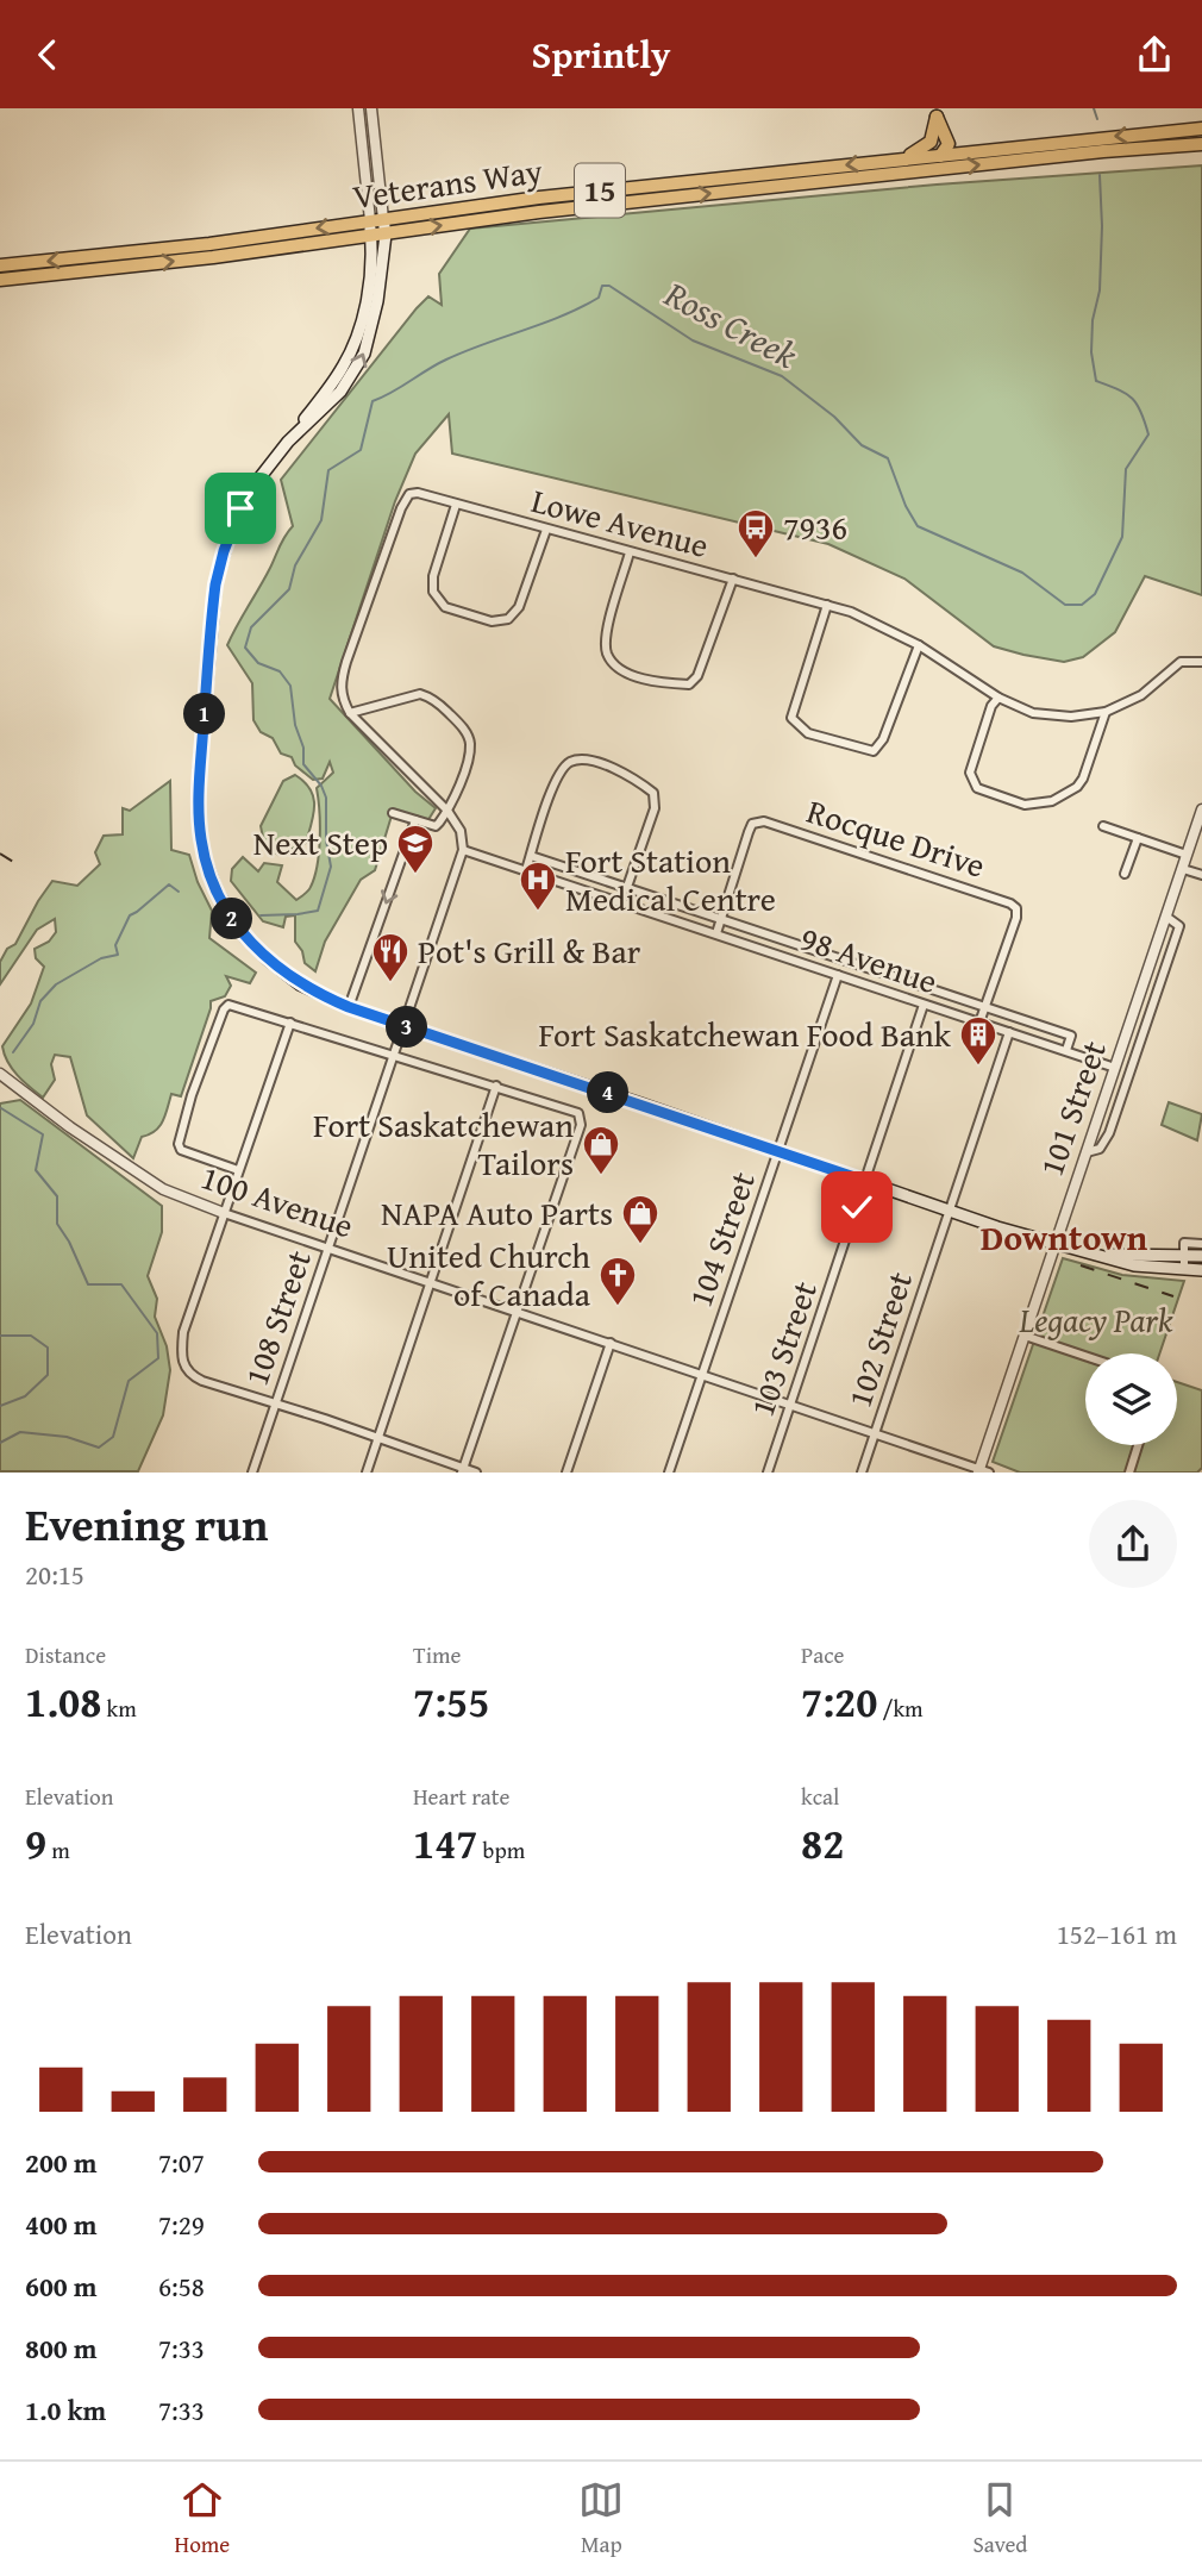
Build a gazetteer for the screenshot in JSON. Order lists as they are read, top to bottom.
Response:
{
  "streets": {
    "main road": ["Veterans Way", "15"],
    "street": [
      "Lowe Avenue",
      "Rocque Drive",
      "98 Avenue",
      "101 Street",
      "100 Avenue",
      "104 Street",
      "108 Street",
      "102 Street",
      "103 Street"
    ]
  },
  "crossings": [
    ["Rocque Drive", "98 Avenue"],
    ["98 Avenue", "101 Street"],
    ["98 Avenue", "104 Street"],
    ["98 Avenue", "108 Street"],
    ["98 Avenue", "102 Street"],
    ["98 Avenue", "103 Street"],
    ["101 Street", "100 Avenue"],
    ["100 Avenue", "104 Street"],
    ["100 Avenue", "108 Street"],
    ["100 Avenue", "102 Street"],
    ["100 Avenue", "103 Street"]
  ],
  "districts": ["Downtown"],
  "water": ["Ross Creek"],
  "parks": ["Legacy Park"],
  "places": {
    "bus stop": ["7936"],
    "school or university": ["Next Step"],
    "hospital": ["Fort Station Medical Centre"],
    "restaurant": ["Pot's Grill & Bar"],
    "building": ["Fort Saskatchewan Food Bank"],
    "shop": ["Fort Saskatchewan Tailors", "NAPA Auto Parts"],
    "church": ["United Church of Canada"]
  },
  "page": {
    "header": "Sprintly",
    "pins": [
      "1",
      "2",
      "3",
      "4"
    ],
    "heading": ["Evening run", "20:15"],
    "stats": [
      ["Distance", "1.08 km"],
      ["Time", "7:55"],
      ["Pace", "7:20 /km"],
      ["Elevation", "9 m"],
      ["Heart rate", "147 bpm"],
      ["kcal", "82"]
    ],
    "chart": ["Elevation", "152–161 m"],
    "list": [
      {
        "name": "200 m",
        "note": "7:07"
      },
      {
        "name": "400 m",
        "note": "7:29"
      },
      {
        "name": "600 m",
        "note": "6:58"
      },
      {
        "name": "800 m",
        "note": "7:33"
      },
      {
        "name": "1.0 km",
        "note": "7:33"
      }
    ],
    "tabs": ["Home", "Map", "Saved"]
  }
}
